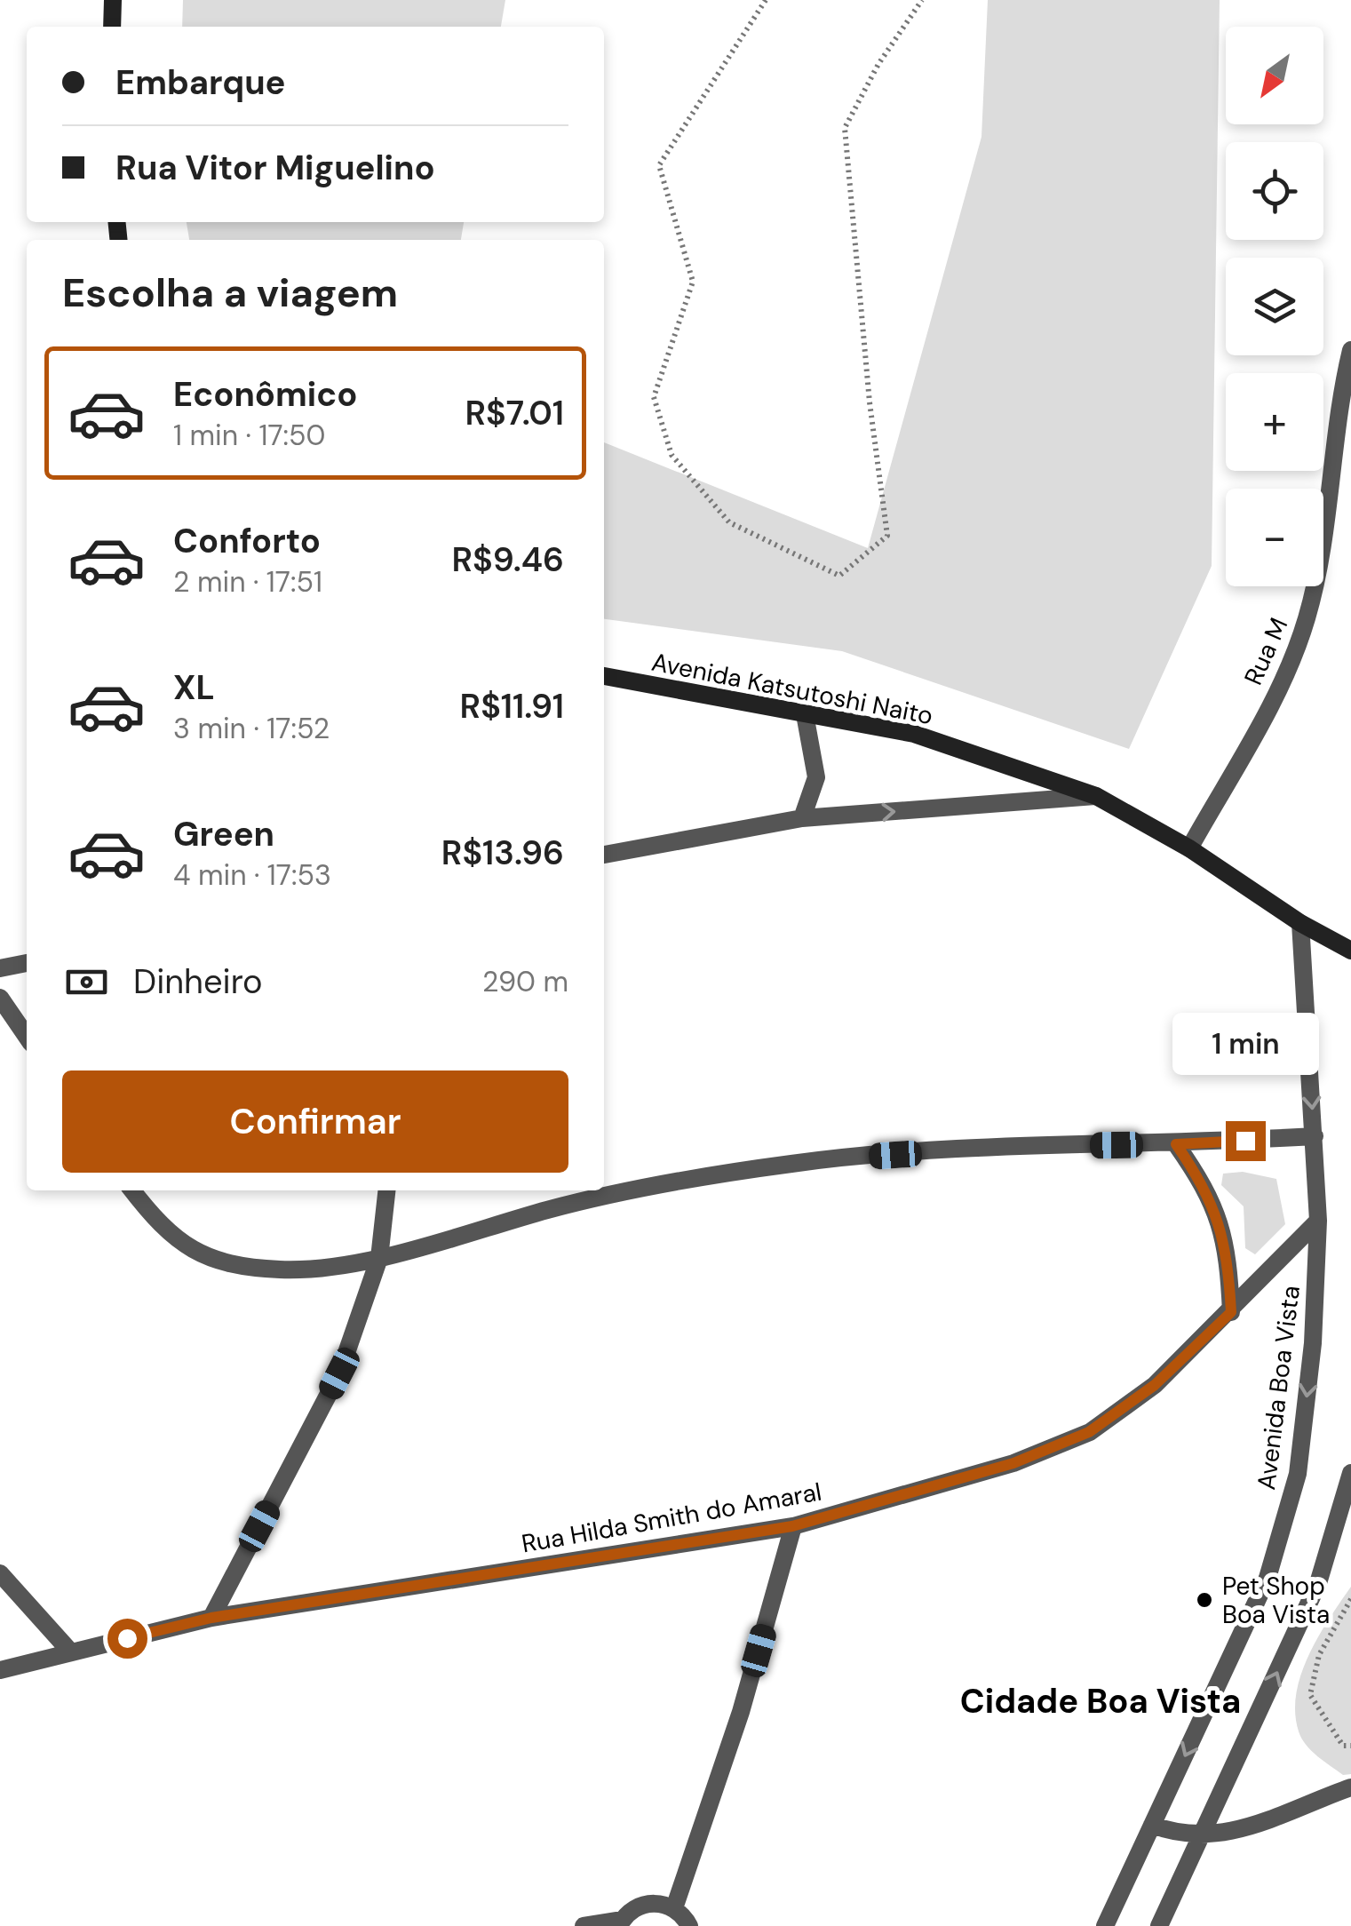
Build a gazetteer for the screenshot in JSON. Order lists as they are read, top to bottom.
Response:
{
  "streets": {
    "main road": ["Avenida Katsutoshi Naito"],
    "street": ["Rua M", "Avenida Boa Vista", "Rua Hilda Smith do Amaral"]
  },
  "crossings": [
    ["Rua M", "Avenida Katsutoshi Naito"],
    ["Avenida Katsutoshi Naito", "Avenida Boa Vista"],
    ["Avenida Boa Vista", "Rua Hilda Smith do Amaral"]
  ],
  "districts": ["Cidade Boa Vista"],
  "places": ["Pet Shop Boa Vista"],
  "north": "bottom left",
  "page": {
    "map_buttons": ["+", "−"],
    "banner": ["Embarque", "Rua Vitor Miguelino"],
    "heading": "Escolha a viagem",
    "list": [
      {
        "name": "Econômico",
        "note": "1 min · 17:50",
        "value": "R$7.01"
      },
      {
        "name": "Conforto",
        "note": "2 min · 17:51",
        "value": "R$9.46"
      },
      {
        "name": "XL",
        "note": "3 min · 17:52",
        "value": "R$11.91"
      },
      {
        "name": "Green",
        "note": "4 min · 17:53",
        "value": "R$13.96"
      }
    ],
    "pay": ["Dinheiro", "290 m"],
    "bubble": "1 min",
    "buttons": "Confirmar"
  }
}
